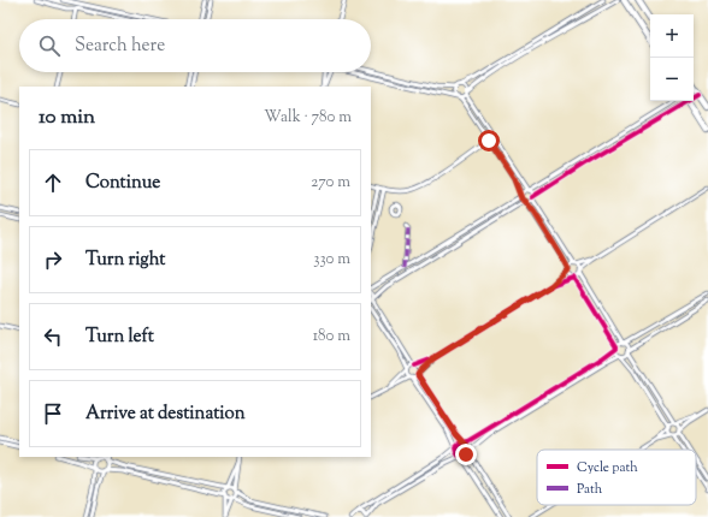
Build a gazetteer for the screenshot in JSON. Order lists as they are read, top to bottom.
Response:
{
  "legend": ["Cycle path", "Path"],
  "page": {
    "map_buttons": ["+", "−"],
    "search": "Search here",
    "heading": ["10 min", "Walk · 780 m"],
    "list": [
      ["Continue", "270 m"],
      ["Turn right", "330 m"],
      ["Turn left", "180 m"],
      "Arrive at destination"
    ]
  }
}
